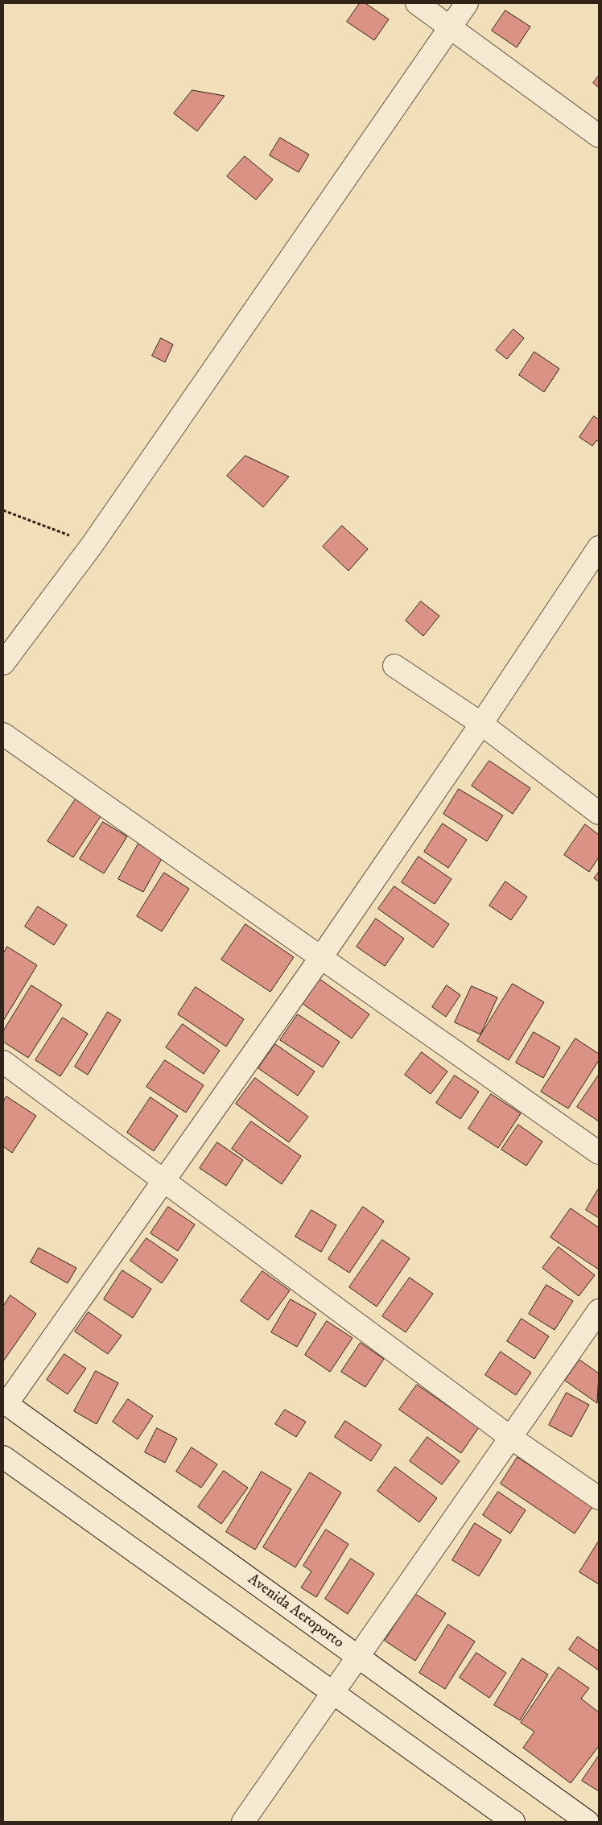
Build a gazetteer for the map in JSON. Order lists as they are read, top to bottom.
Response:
{
  "streets": {
    "street": ["Avenida Aeroporto"]
  }
}
